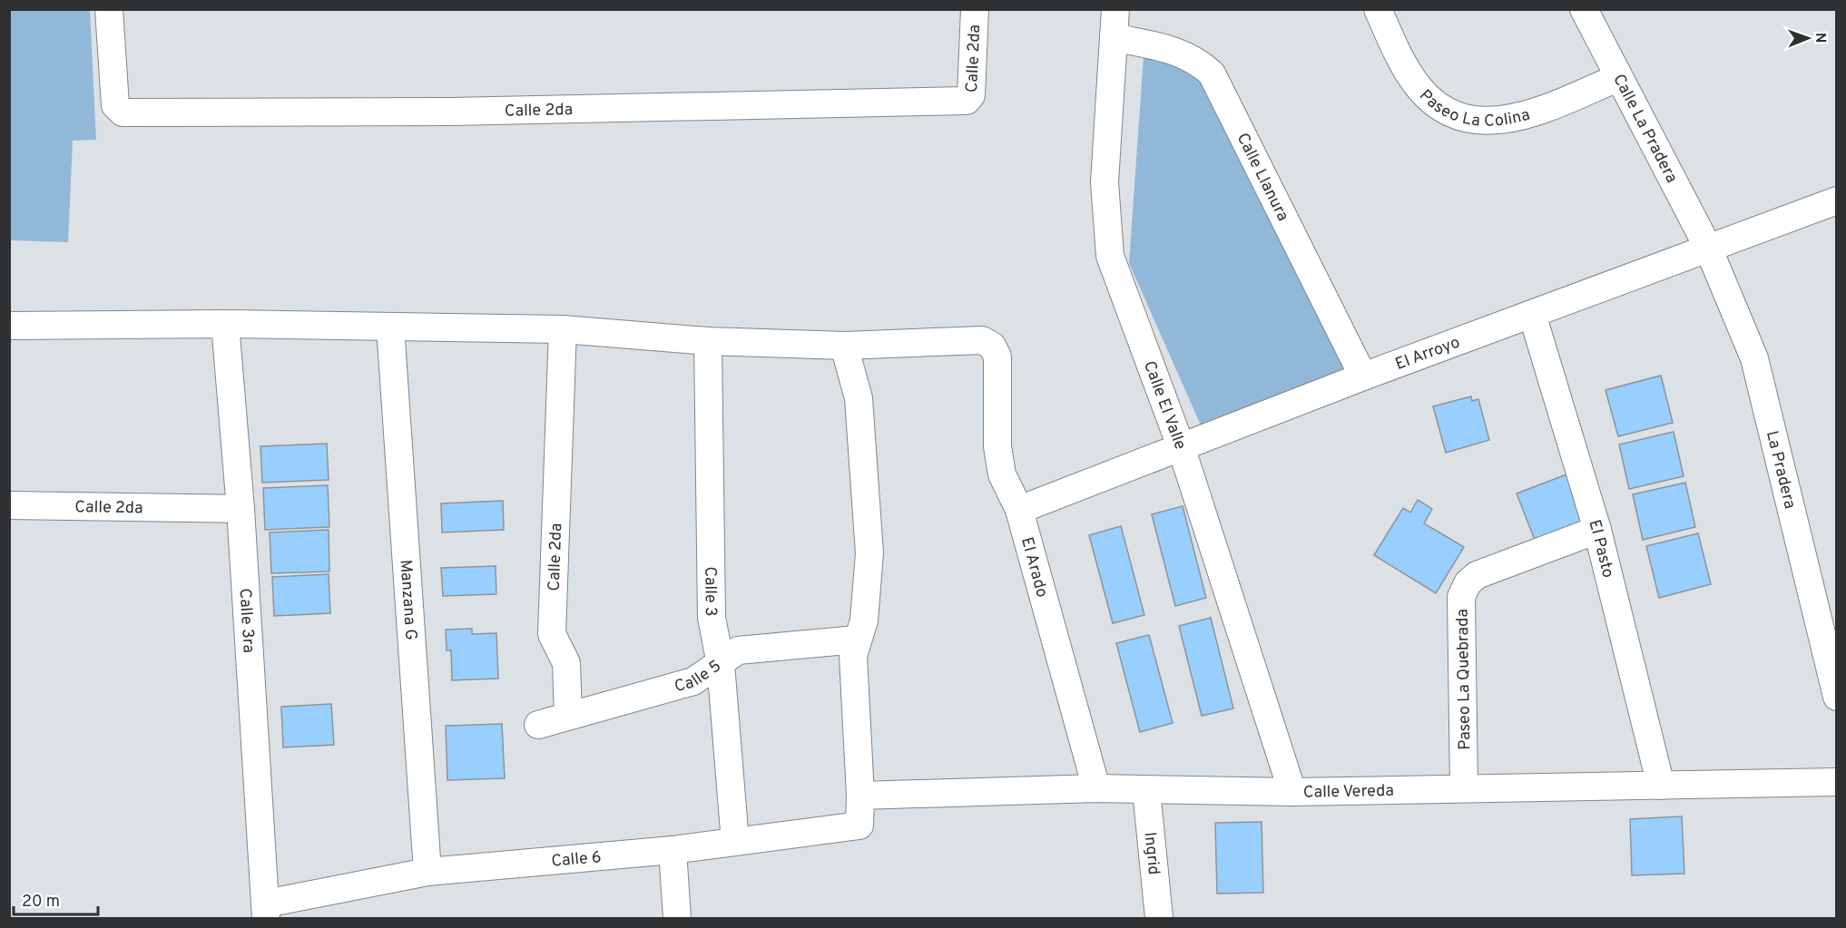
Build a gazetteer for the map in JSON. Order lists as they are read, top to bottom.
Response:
{
  "streets": {
    "street": [
      "Calle 2da",
      "Paseo La Colina",
      "Calle La Pradera",
      "Calle Llanura",
      "El Arroyo",
      "Calle El Valle",
      "La Pradera",
      "El Pasto",
      "El Arado",
      "Calle 3",
      "Manzana G",
      "Calle 3ra",
      "Calle 5",
      "Paseo La Quebrada",
      "Calle Vereda",
      "Ingrid",
      "Calle 6"
    ]
  },
  "crossings": [
    ["Calle 2da", "Calle 3ra"],
    ["Calle 2da", "Calle 5"],
    ["Paseo La Colina", "Calle La Pradera"],
    ["Calle La Pradera", "El Arroyo"],
    ["Calle La Pradera", "La Pradera"],
    ["Calle Llanura", "El Arroyo"],
    ["Calle Llanura", "Calle El Valle"],
    ["El Arroyo", "Calle El Valle"],
    ["El Arroyo", "La Pradera"],
    ["El Arroyo", "El Pasto"],
    ["El Arroyo", "El Arado"],
    ["Calle El Valle", "Calle Vereda"],
    ["El Pasto", "Paseo La Quebrada"],
    ["El Pasto", "Calle Vereda"],
    ["El Arado", "Calle Vereda"],
    ["Calle 3", "Calle 5"],
    ["Calle 3", "Calle 6"],
    ["Manzana G", "Calle 6"],
    ["Calle 3ra", "Calle 6"],
    ["Paseo La Quebrada", "Calle Vereda"],
    ["Calle Vereda", "Ingrid"],
    ["Calle Vereda", "Calle 6"]
  ],
  "scale_bar": "20 m",
  "north": "right"
}
